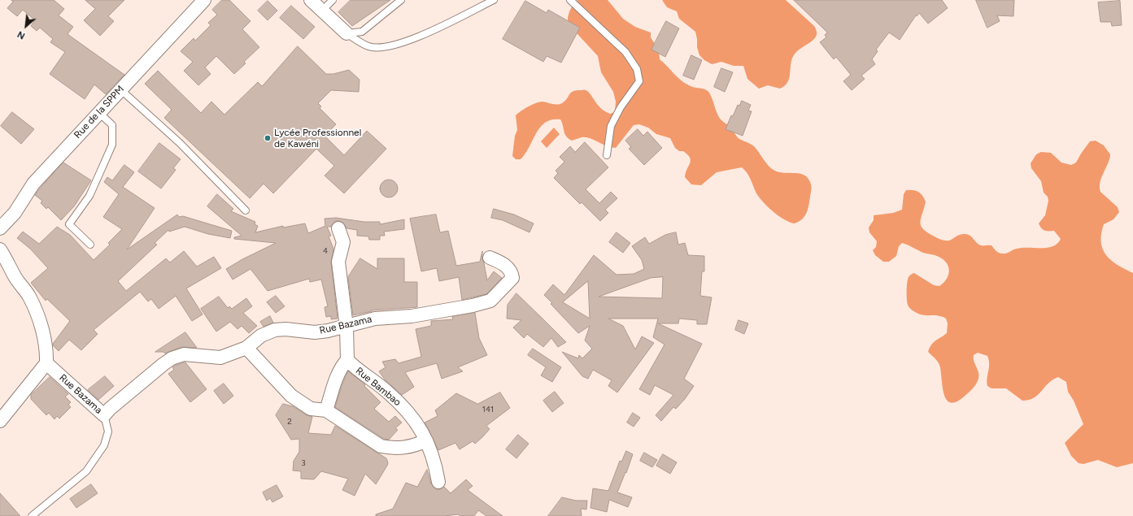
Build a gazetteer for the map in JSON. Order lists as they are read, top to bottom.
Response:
{
  "streets": {
    "street": ["Rue de la SPPM", "Rue Bazama", "Rue Bambao"]
  },
  "crossings": [
    ["Rue Bazama", "Rue Bambao"]
  ],
  "places": ["Lycée Professionnel de Kawéni"],
  "house_numbers": [
    "4",
    "141",
    "2",
    "3"
  ],
  "north": "bottom left"
}
